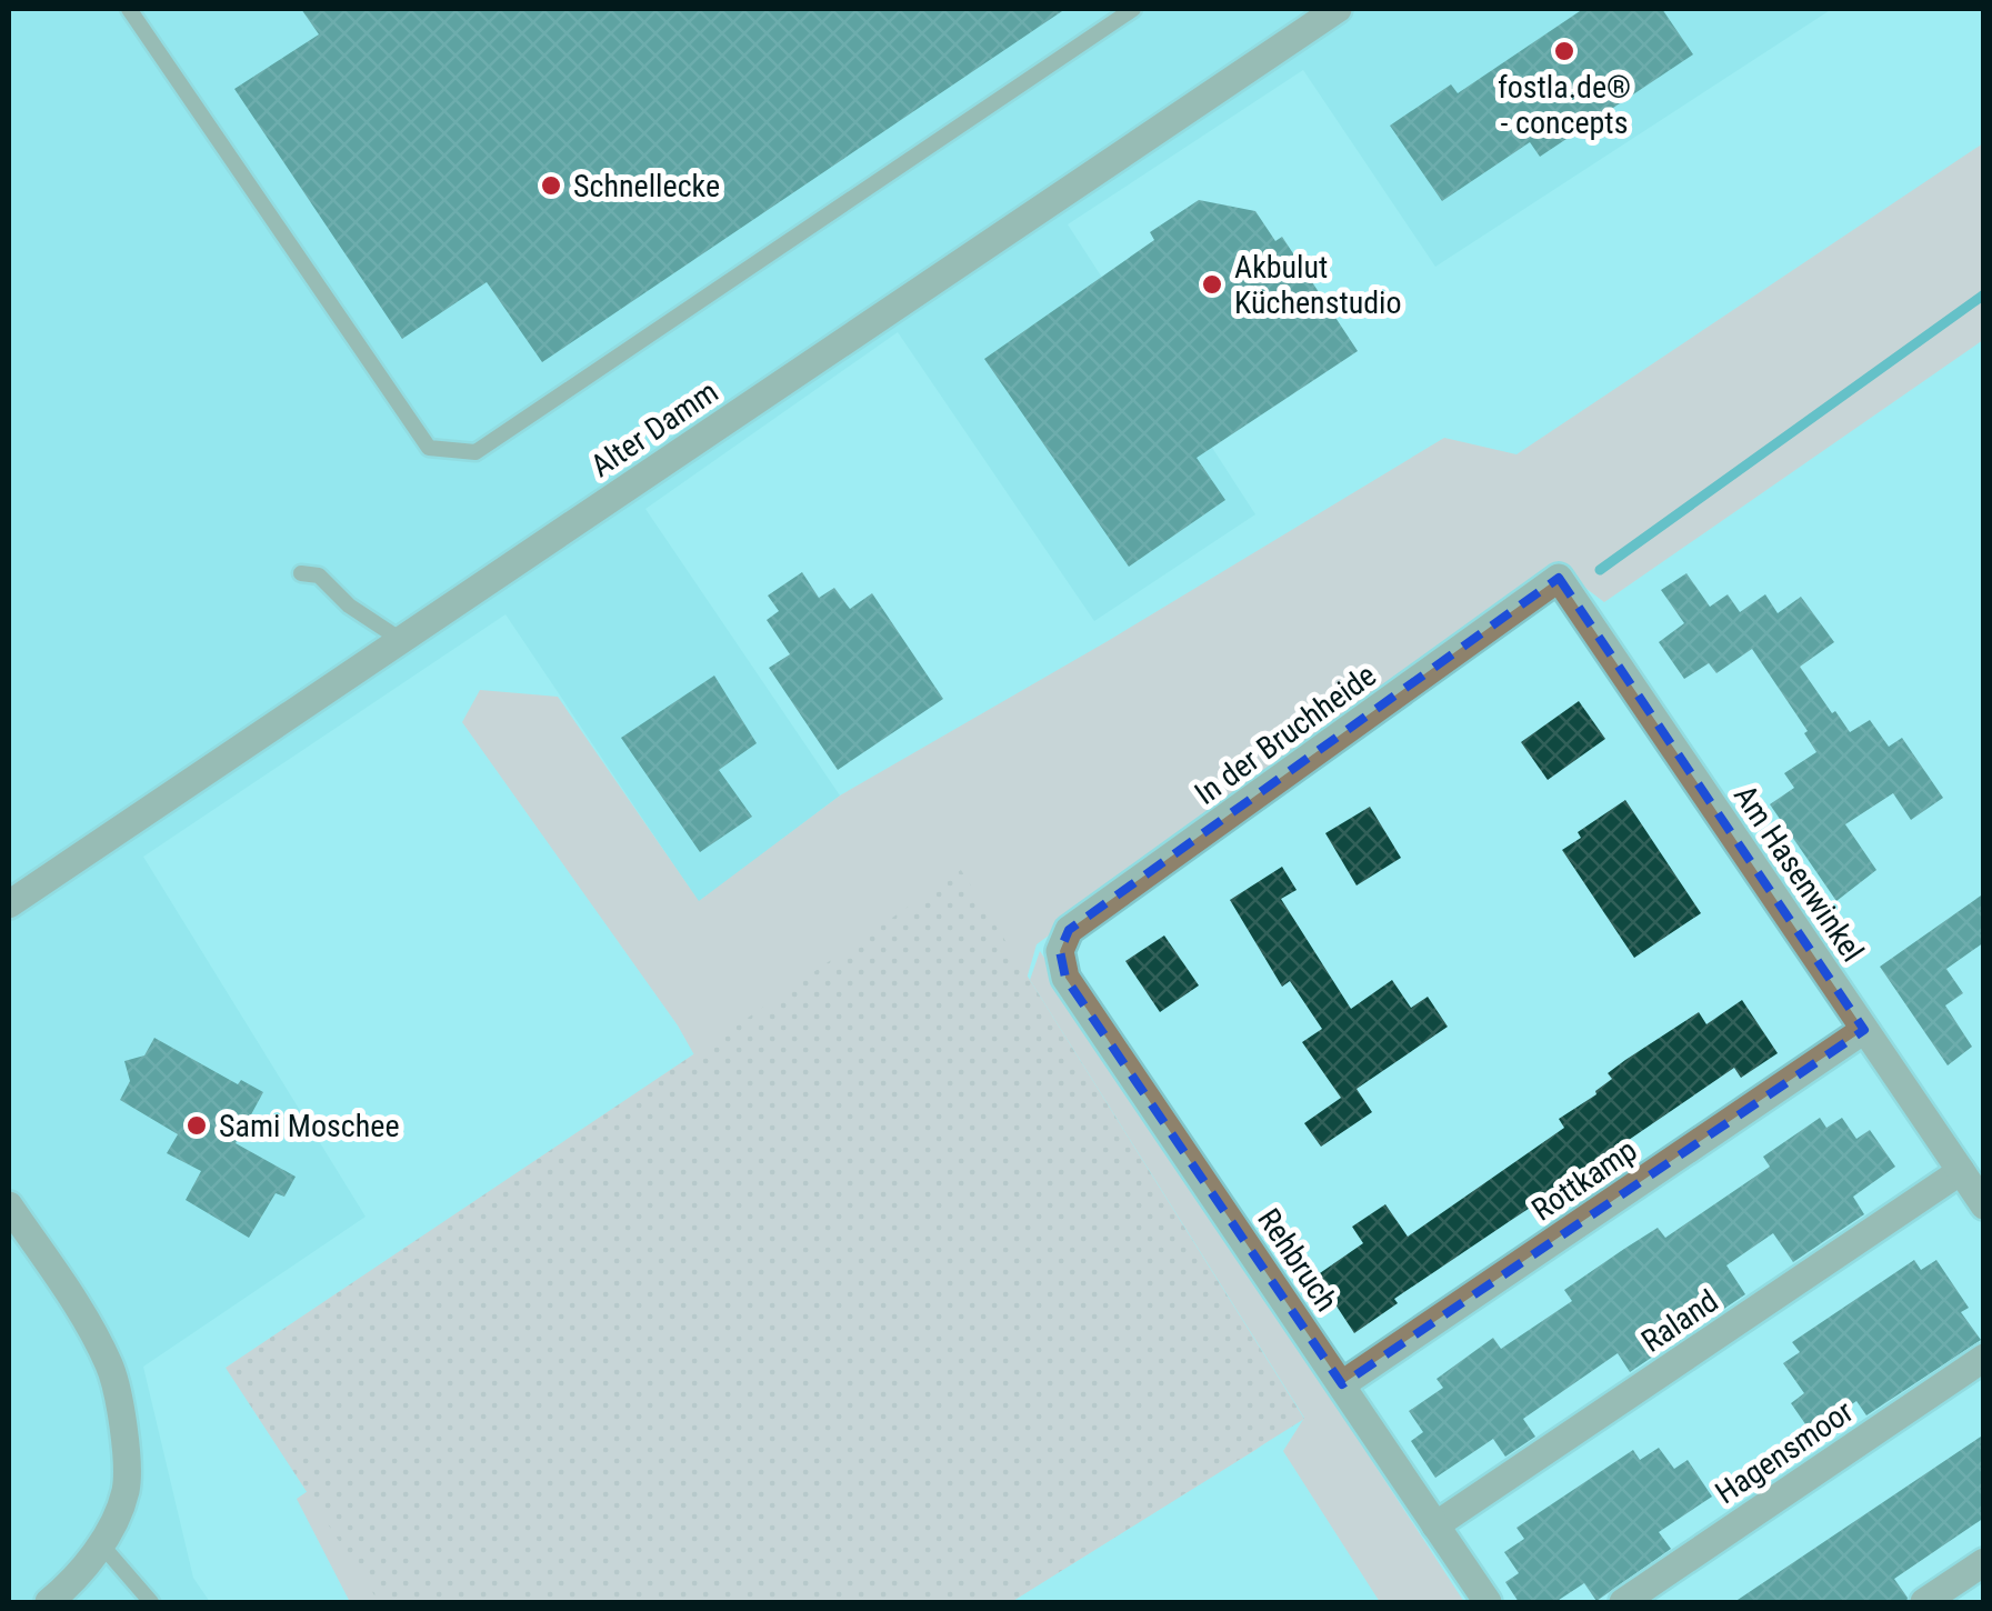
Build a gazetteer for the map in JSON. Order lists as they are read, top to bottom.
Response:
{
  "streets": {
    "street": [
      "Alter Damm",
      "In der Bruchheide",
      "Am Hasenwinkel",
      "Rottkamp",
      "Rehbruch",
      "Raland",
      "Hagensmoor"
    ]
  },
  "crossings": [
    ["In der Bruchheide", "Am Hasenwinkel"],
    ["In der Bruchheide", "Rehbruch"],
    ["Am Hasenwinkel", "Rottkamp"],
    ["Am Hasenwinkel", "Raland"],
    ["Rottkamp", "Rehbruch"],
    ["Rehbruch", "Raland"]
  ],
  "places": [
    "fostla.de® - concepts",
    "Schnellecke",
    "Akbulut Küchenstudio",
    "Sami Moschee"
  ]
}
